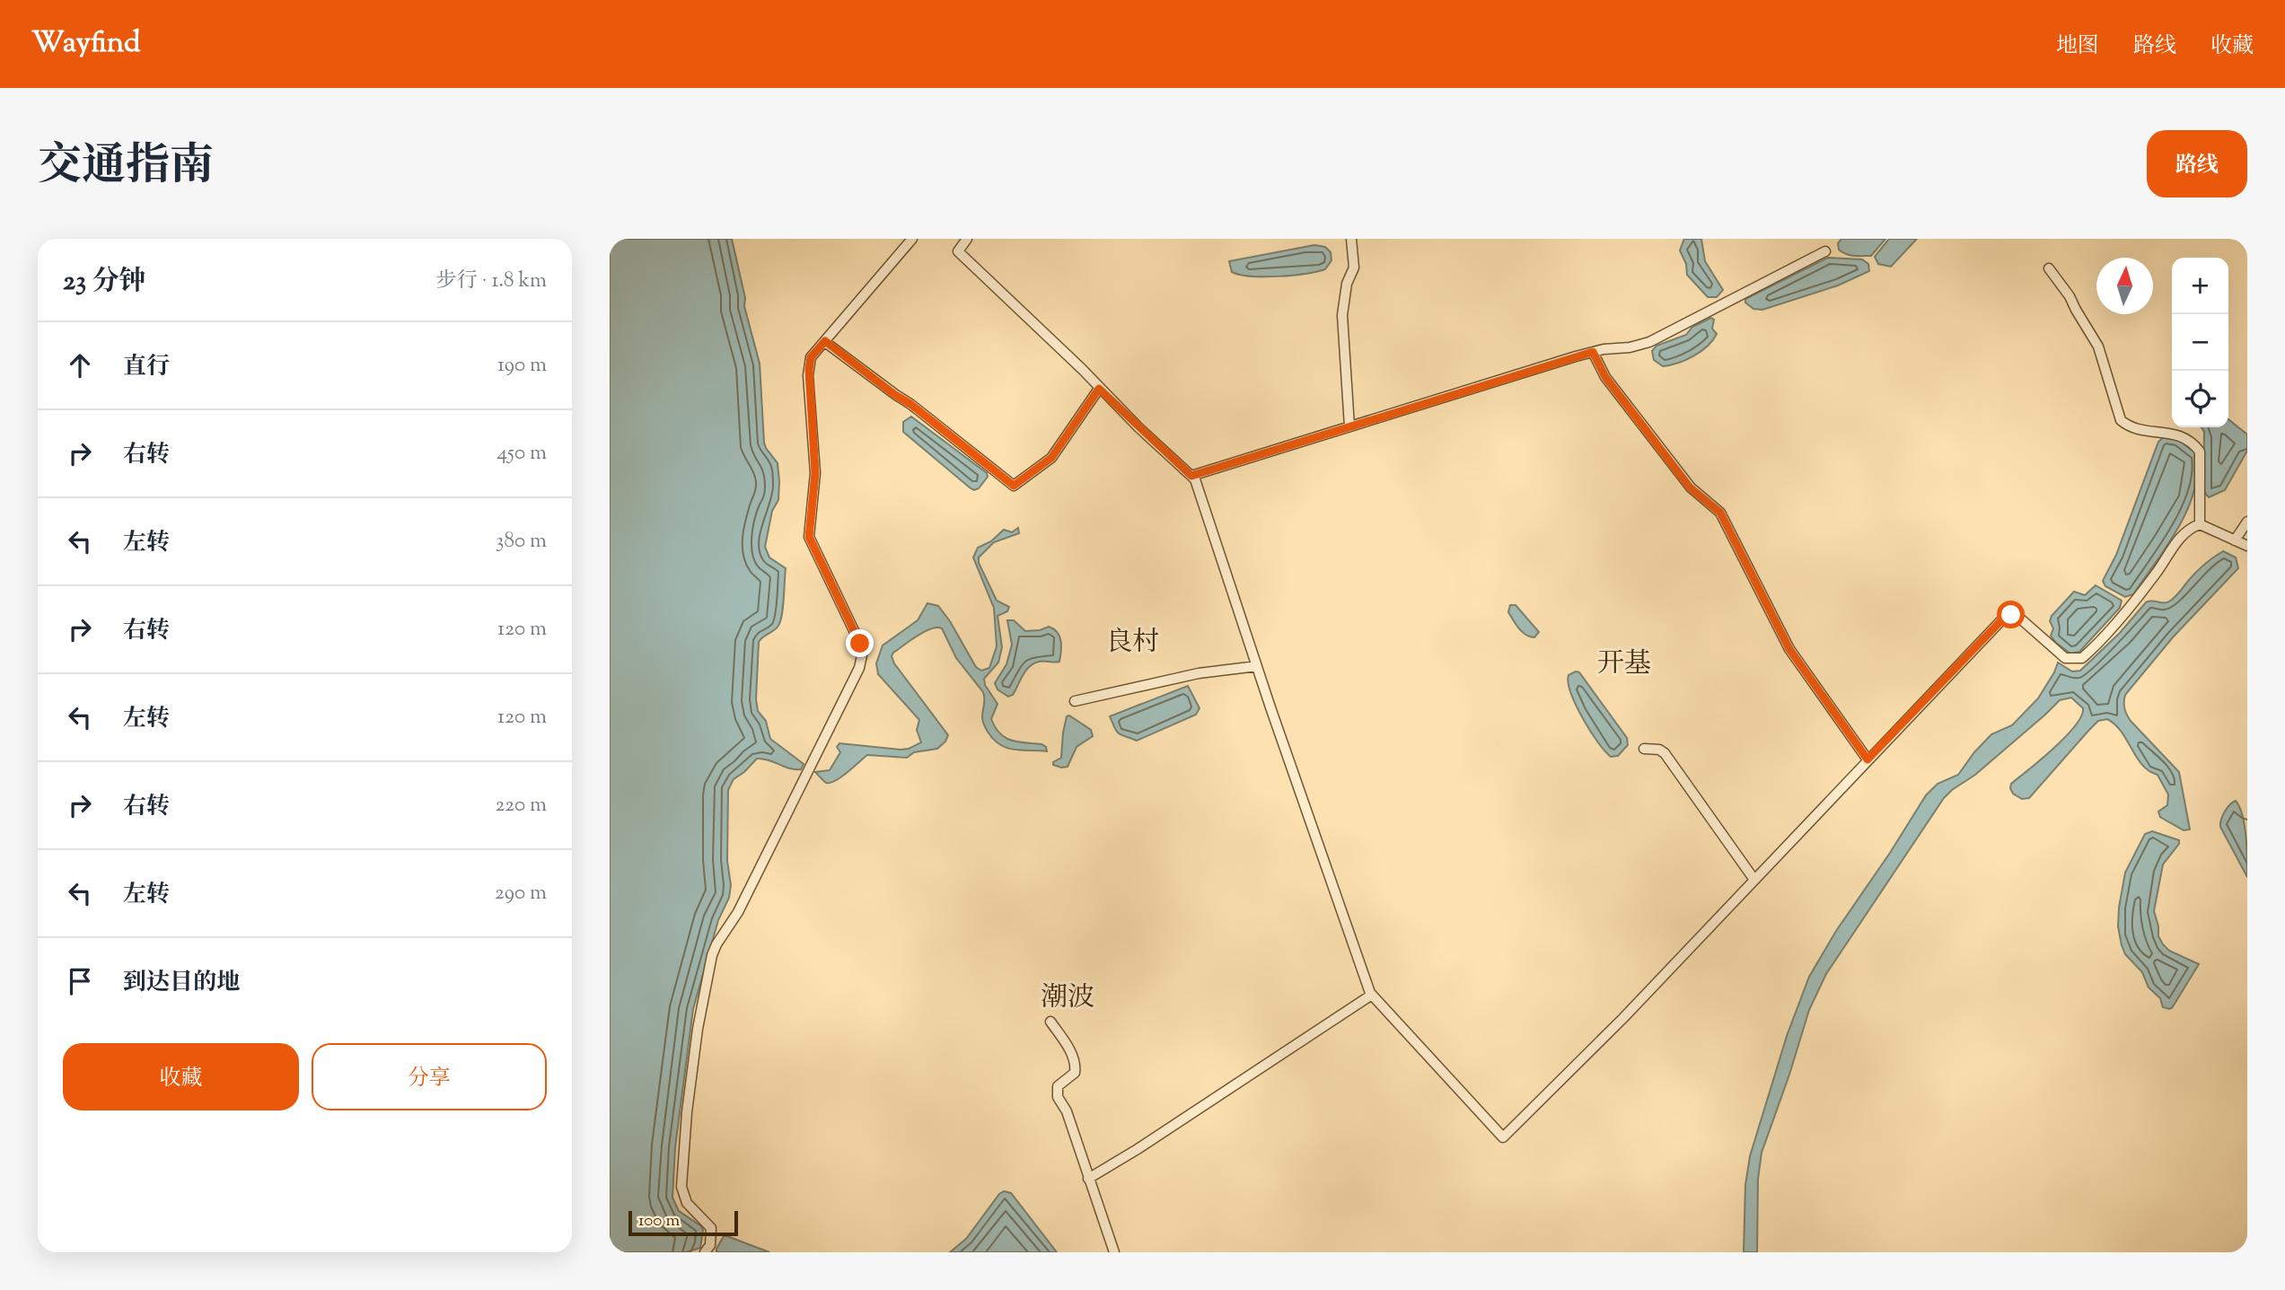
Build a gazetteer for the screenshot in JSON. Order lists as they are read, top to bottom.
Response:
{
  "districts": ["良村", "开基", "潮波"],
  "scale_bar": "100 m",
  "north": "top",
  "page": {
    "header": "Wayfind",
    "nav": ["地图", "路线", "收藏"],
    "title": "交通指南",
    "buttons": [
      "路线",
      ["收藏", "分享"]
    ],
    "heading": ["23 分钟", "步行 · 1.8 km"],
    "map_buttons": ["+", "−"],
    "list": [
      ["直行", "190 m"],
      ["右转", "450 m"],
      ["左转", "380 m"],
      ["右转", "120 m"],
      ["左转", "120 m"],
      ["右转", "220 m"],
      ["左转", "290 m"],
      "到达目的地"
    ],
    "scale": "100 m"
  }
}
